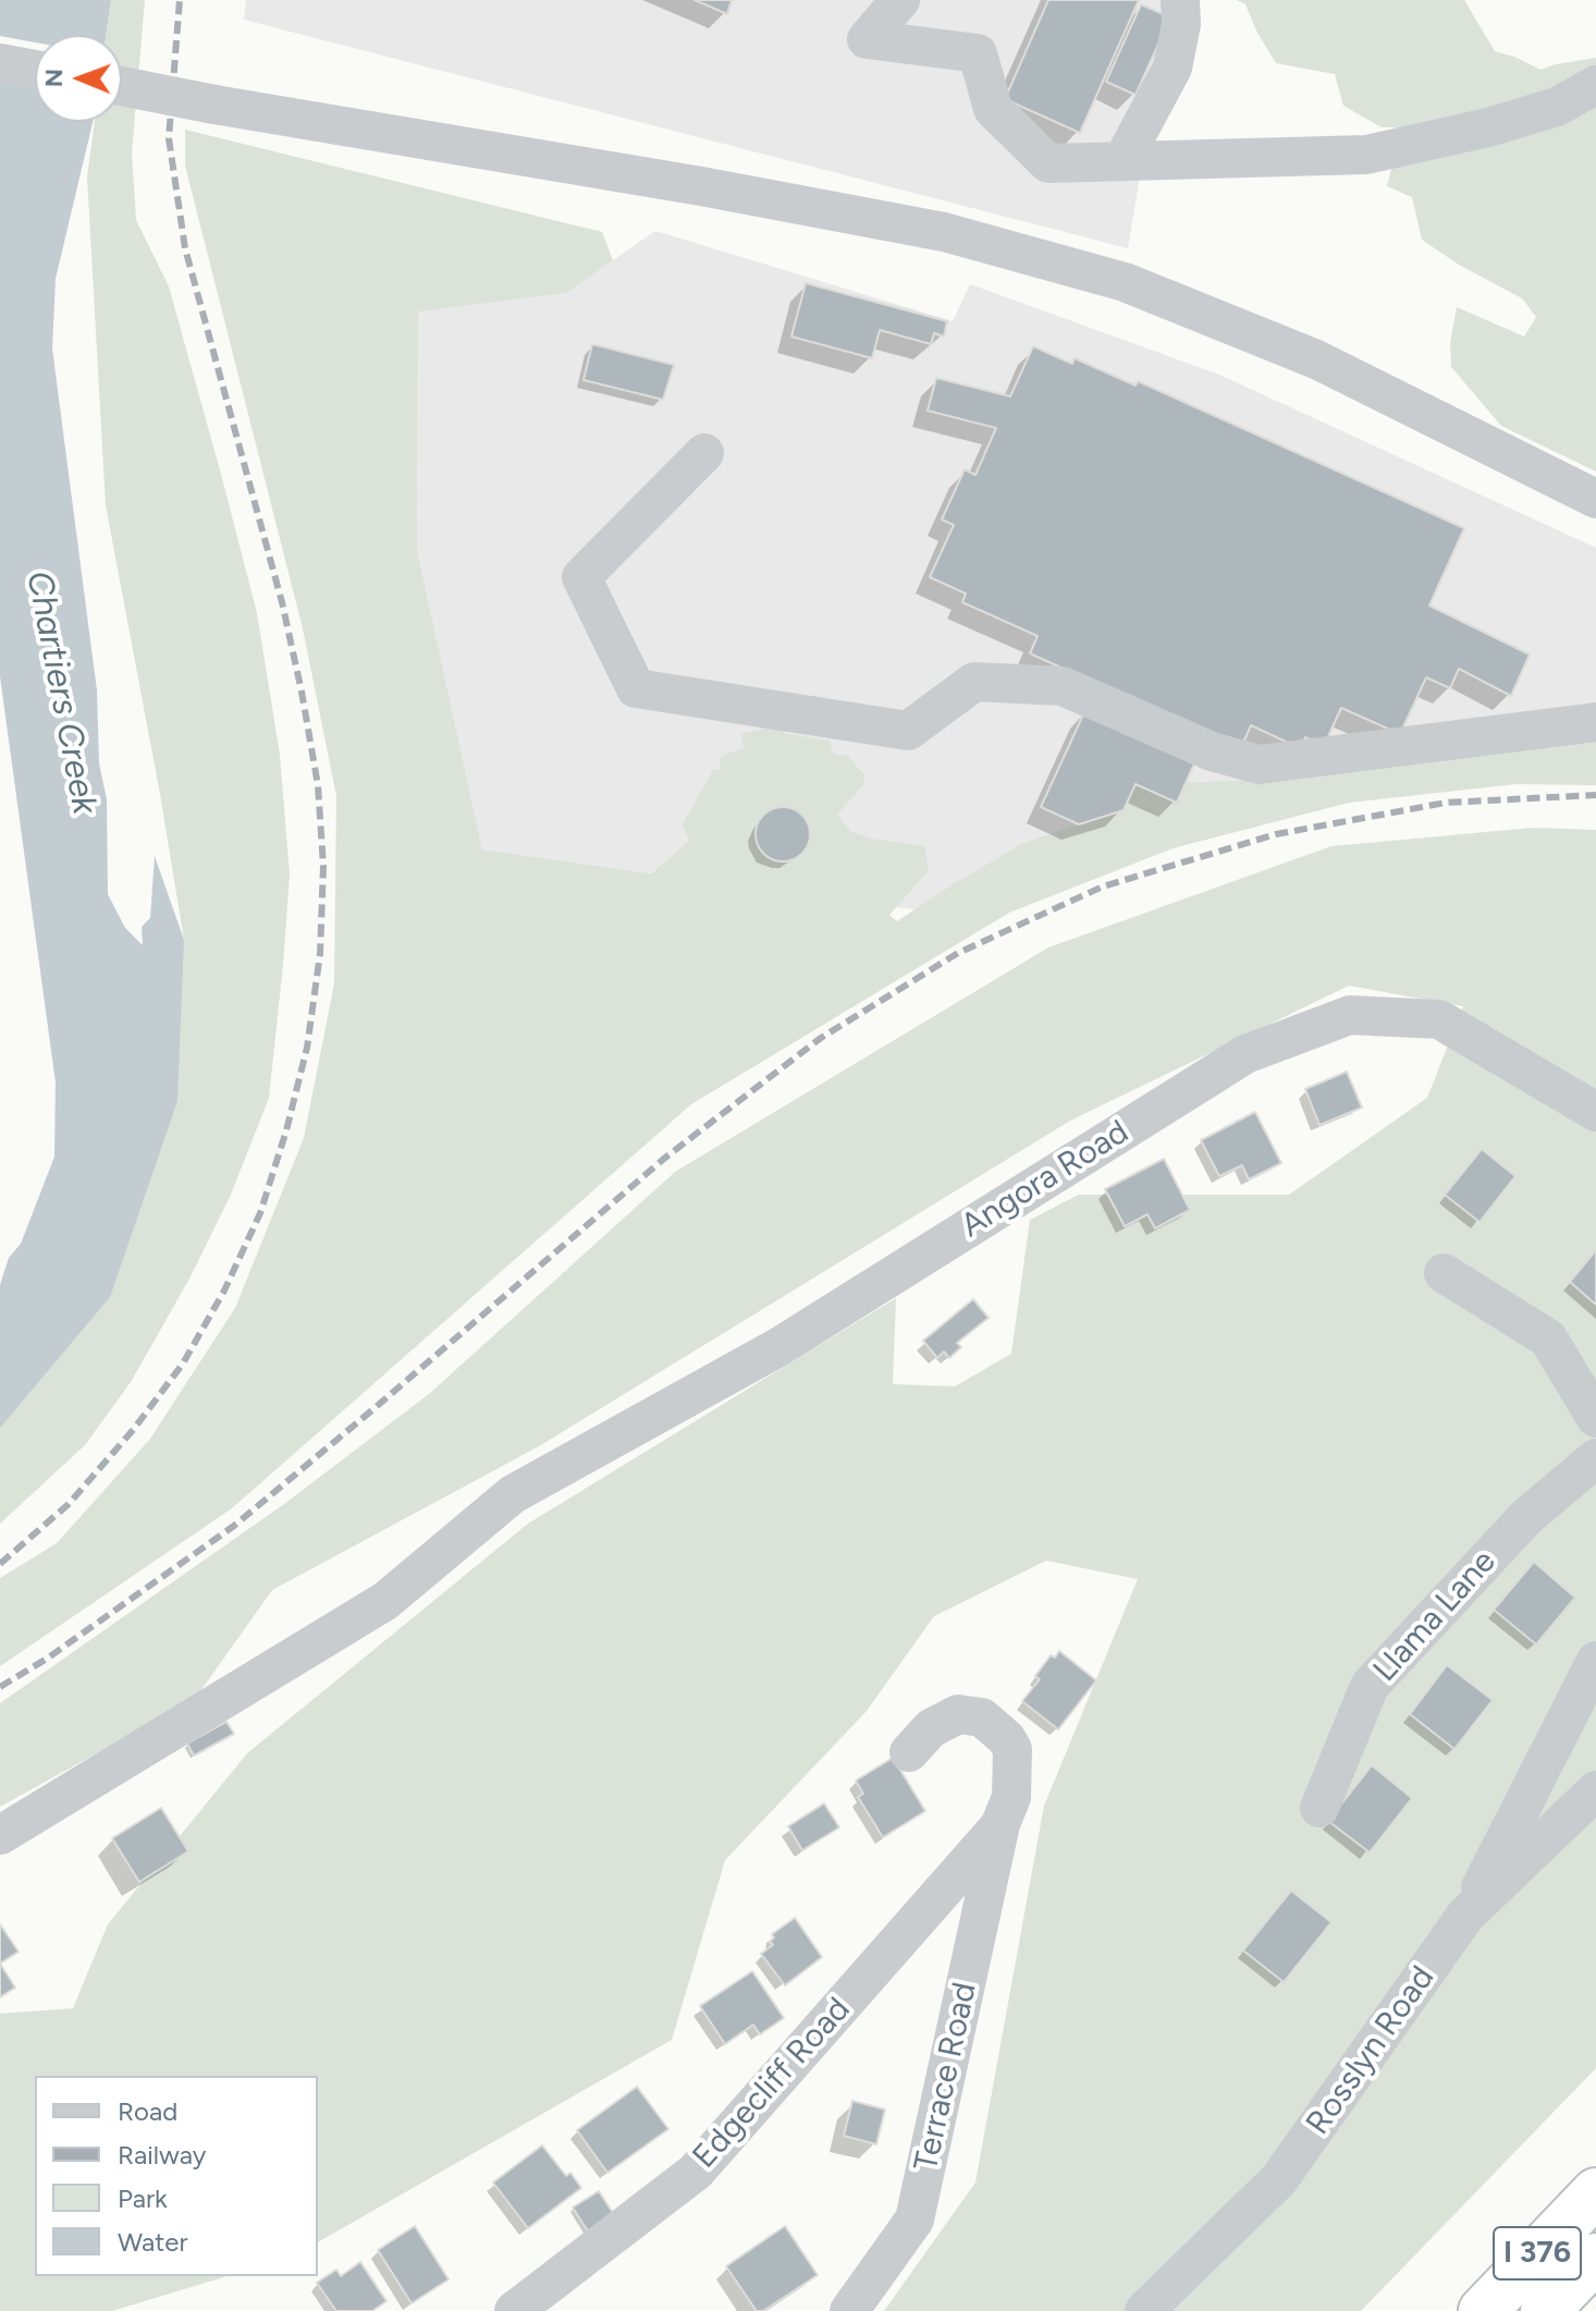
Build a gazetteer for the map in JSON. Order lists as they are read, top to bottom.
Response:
{
  "streets": {
    "highway": ["I 376"],
    "street": [
      "Angora Road",
      "Llama Lane",
      "Rosslyn Road",
      "Terrace Road",
      "Edgecliff Road"
    ]
  },
  "crossings": [
    ["Terrace Road", "Edgecliff Road"]
  ],
  "water": ["Chartiers Creek"],
  "legend": [
    "Road",
    "Railway",
    "Park",
    "Water"
  ],
  "north": "left"
}
